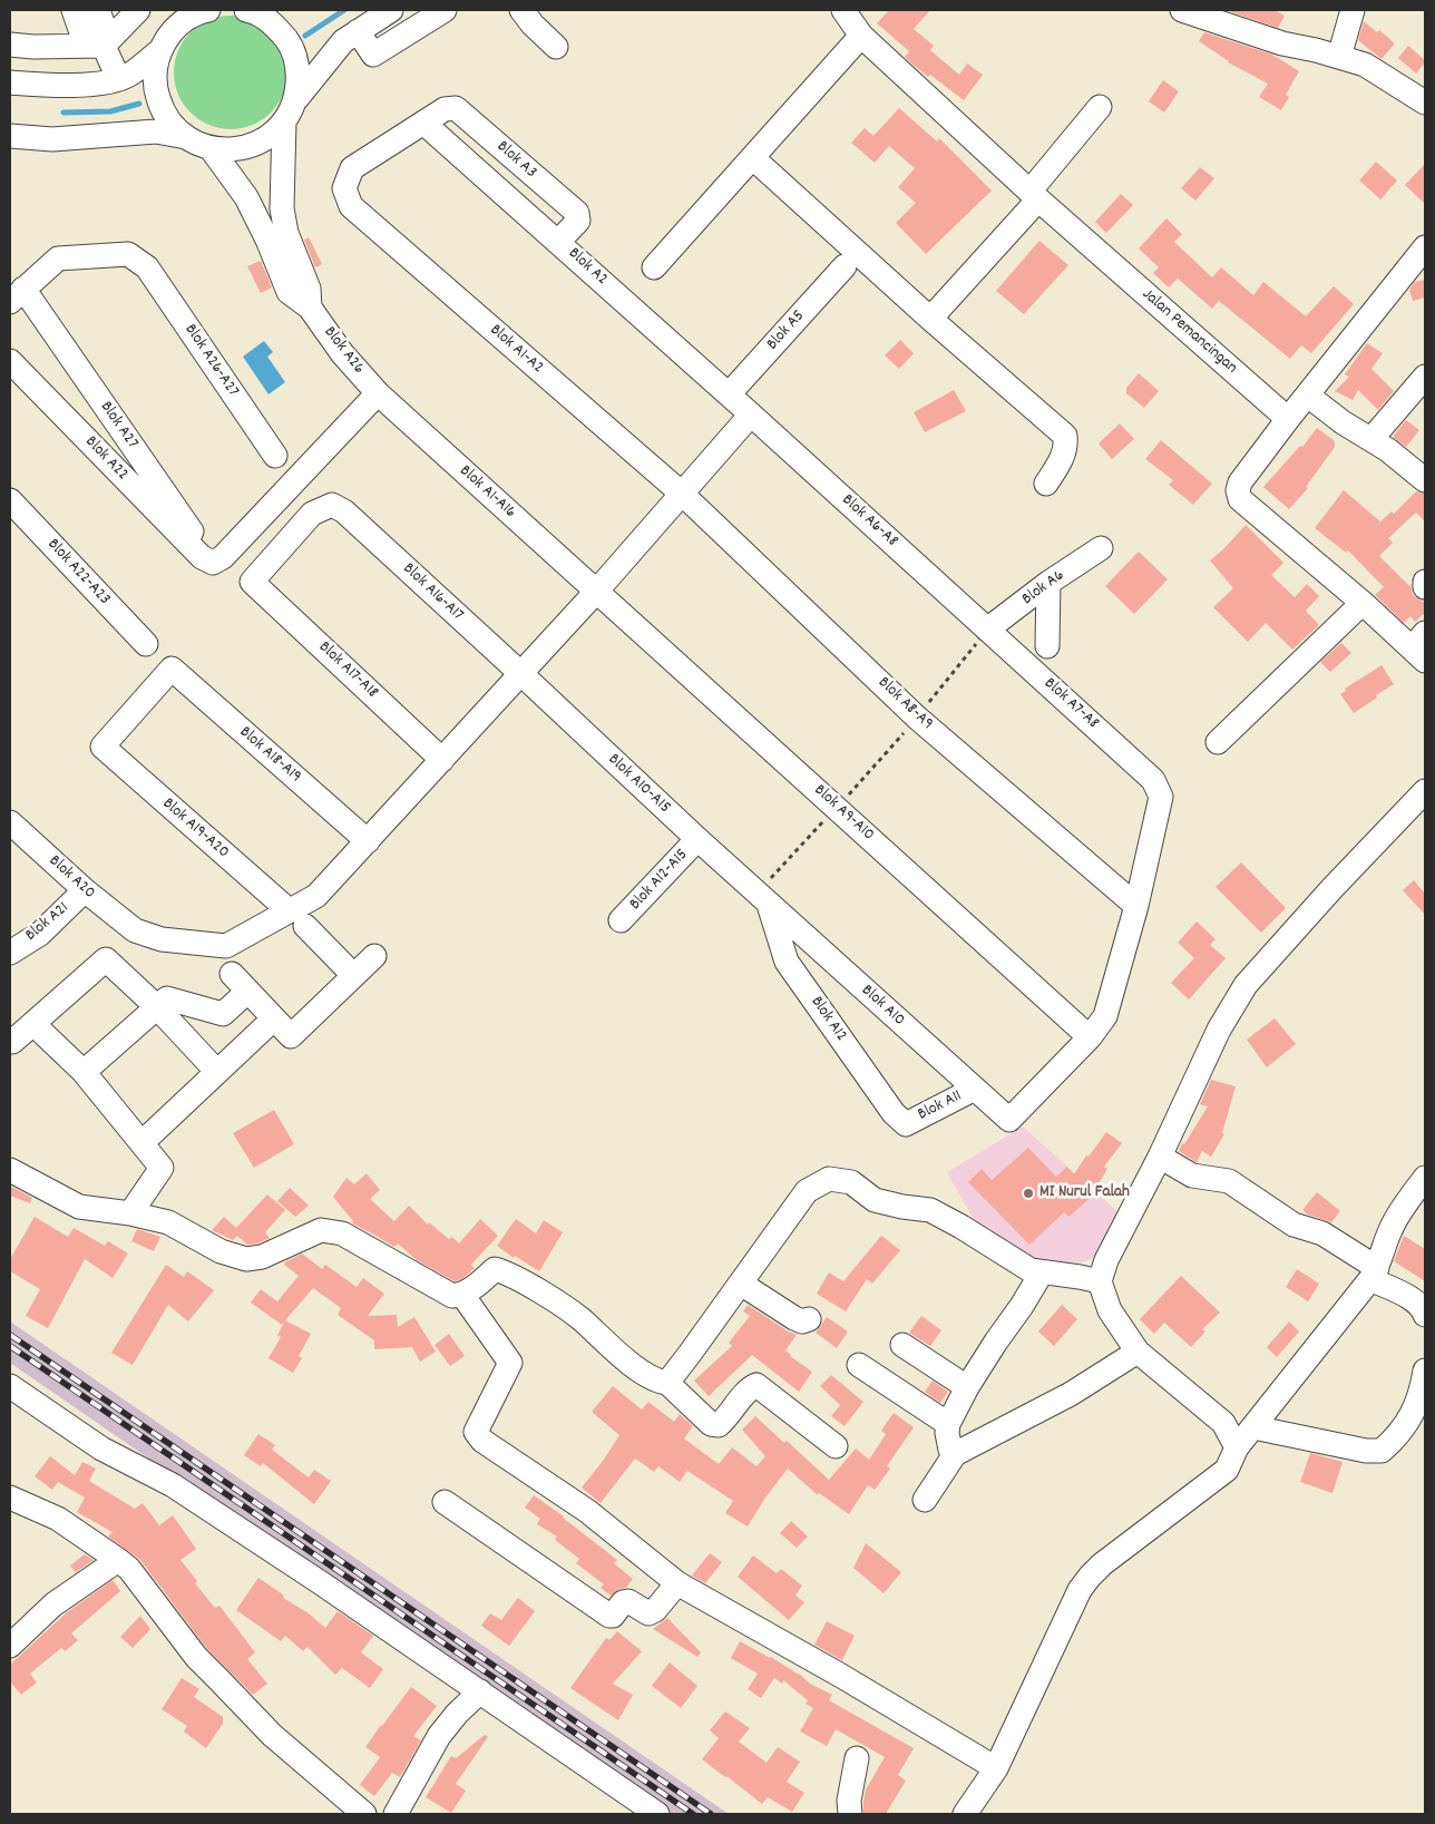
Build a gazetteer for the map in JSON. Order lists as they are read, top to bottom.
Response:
{
  "streets": {
    "street": [
      "Blok A3",
      "Blok A2",
      "Blok A5",
      "Jalan Pemancingan",
      "Blok A1-A2",
      "Blok A26",
      "Blok A26-A27",
      "Blok A27",
      "Blok A22",
      "Blok A1-A16",
      "Blok A6-A8",
      "Blok A22-A23",
      "Blok A6",
      "Blok A16-A17",
      "Blok A17-A18",
      "Blok A8-A9",
      "Blok A7-A8",
      "Blok A18-A19",
      "Blok A10-A15",
      "Blok A9-A10",
      "Blok A19-A20",
      "Blok A20",
      "Blok A12-A15",
      "Blok A21",
      "Blok A10",
      "Blok A12",
      "Blok A11"
    ]
  },
  "crossings": [
    ["Blok A3", "Blok A2"],
    ["Blok A3", "Blok A1-A2"],
    ["Blok A2", "Blok A5"],
    ["Blok A2", "Blok A1-A2"],
    ["Blok A2", "Blok A6-A8"],
    ["Blok A2", "Blok A20"],
    ["Blok A1-A2", "Blok A8-A9"],
    ["Blok A1-A2", "Blok A20"],
    ["Blok A26", "Blok A1-A16"],
    ["Blok A26-A27", "Blok A27"],
    ["Blok A27", "Blok A22"],
    ["Blok A1-A16", "Blok A9-A10"],
    ["Blok A1-A16", "Blok A20"],
    ["Blok A6-A8", "Blok A6"],
    ["Blok A6-A8", "Blok A7-A8"],
    ["Blok A6-A8", "Blok A20"],
    ["Blok A6", "Blok A7-A8"],
    ["Blok A16-A17", "Blok A17-A18"],
    ["Blok A16-A17", "Blok A10-A15"],
    ["Blok A16-A17", "Blok A20"],
    ["Blok A17-A18", "Blok A20"],
    ["Blok A8-A9", "Blok A7-A8"],
    ["Blok A8-A9", "Blok A20"],
    ["Blok A18-A19", "Blok A19-A20"],
    ["Blok A18-A19", "Blok A20"],
    ["Blok A10-A15", "Blok A20"],
    ["Blok A10-A15", "Blok A12-A15"],
    ["Blok A10-A15", "Blok A10"],
    ["Blok A10-A15", "Blok A12"],
    ["Blok A9-A10", "Blok A20"],
    ["Blok A9-A10", "Blok A10"],
    ["Blok A19-A20", "Blok A20"],
    ["Blok A20", "Blok A21"],
    ["Blok A10", "Blok A12"],
    ["Blok A10", "Blok A11"],
    ["Blok A12", "Blok A11"]
  ],
  "places": ["MI Nurul Falah"]
}
